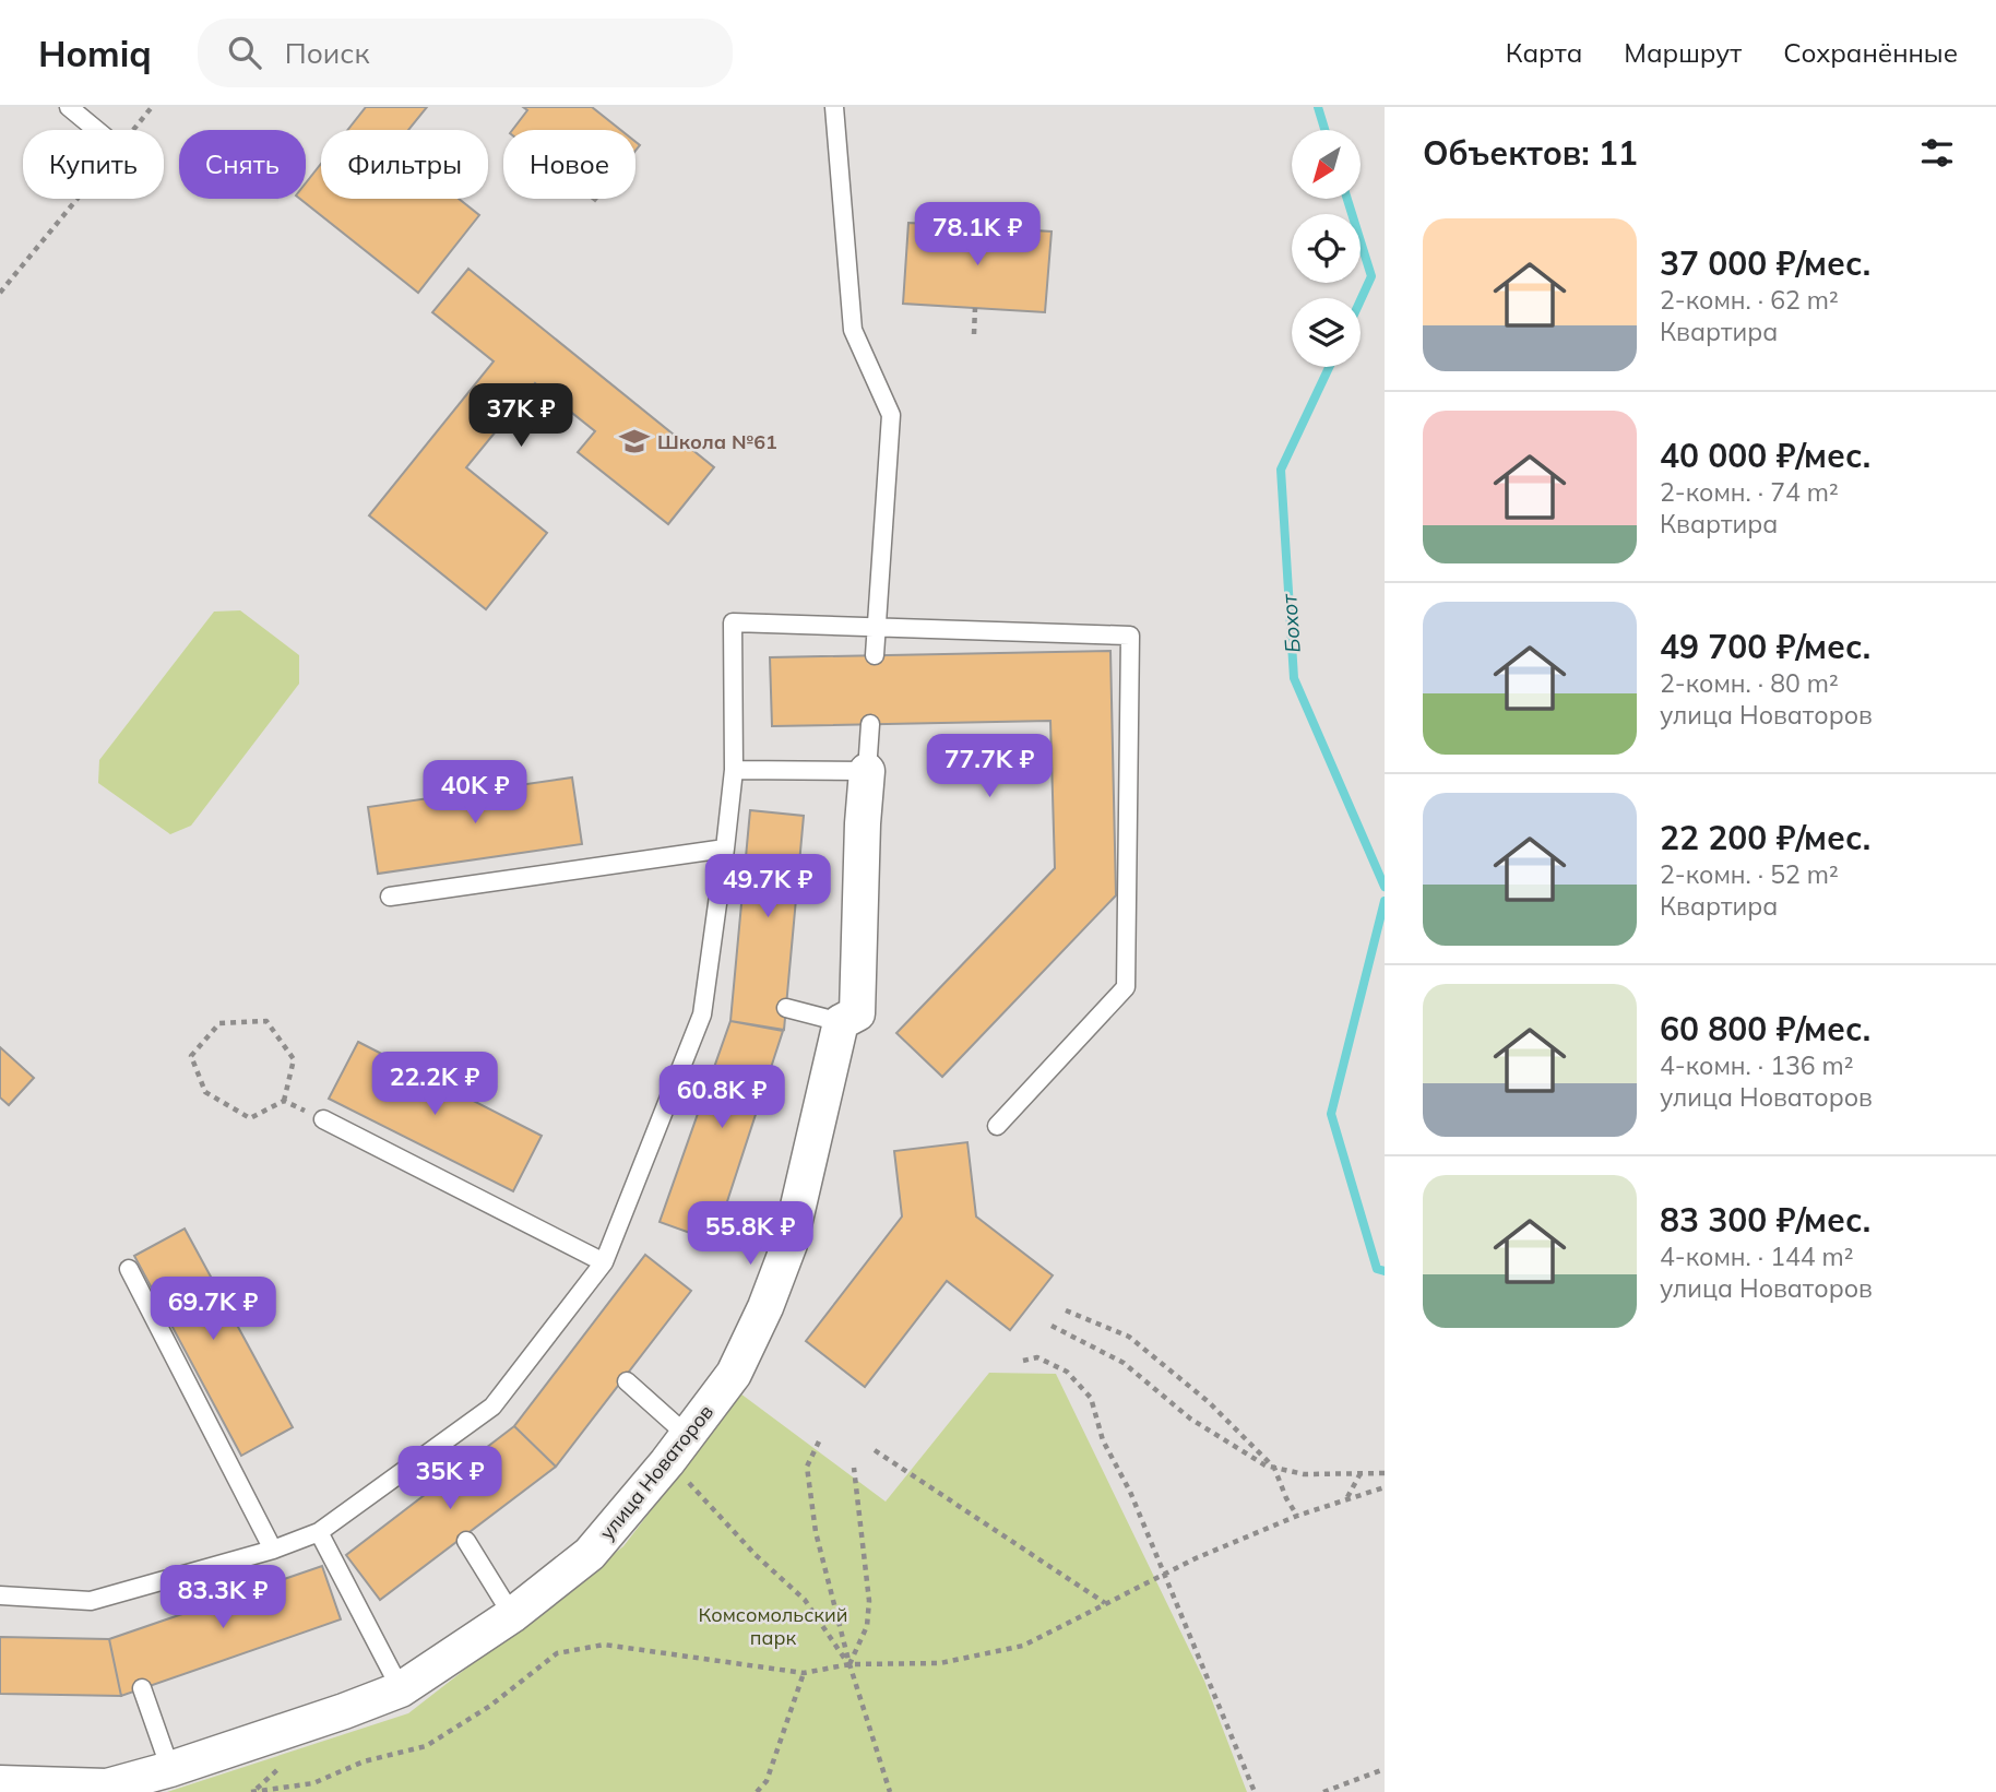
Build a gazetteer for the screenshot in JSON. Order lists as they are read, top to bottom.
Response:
{
  "streets": {
    "street": ["улица Новаторов"]
  },
  "water": ["Бохот"],
  "parks": ["Комсомольский парк"],
  "places": {
    "school or university": ["Школа №61"]
  },
  "north": "bottom left",
  "page": {
    "header": "Homiq",
    "search": "Поиск",
    "nav": ["Карта", "Маршрут", "Сохранённые"],
    "heading": "Объектов: 11",
    "chip": [
      "Купить",
      "Снять",
      "Фильтры",
      "Новое"
    ],
    "list": [
      {
        "name": "37 000 ₽/мес.",
        "note": "2-комн. · 62 m² · Квартира"
      },
      {
        "name": "40 000 ₽/мес.",
        "note": "2-комн. · 74 m² · Квартира"
      },
      {
        "name": "49 700 ₽/мес.",
        "note": "2-комн. · 80 m² · улица Новаторов"
      },
      {
        "name": "22 200 ₽/мес.",
        "note": "2-комн. · 52 m² · Квартира"
      },
      {
        "name": "60 800 ₽/мес.",
        "note": "4-комн. · 136 m² · улица Новаторов"
      },
      {
        "name": "83 300 ₽/мес.",
        "note": "4-комн. · 144 m² · улица Новаторов"
      }
    ],
    "price": [
      "78.1K ₽",
      "37K ₽",
      "77.7K ₽",
      "40K ₽",
      "49.7K ₽",
      "22.2K ₽",
      "60.8K ₽",
      "55.8K ₽",
      "69.7K ₽",
      "35K ₽",
      "83.3K ₽"
    ]
  }
}
